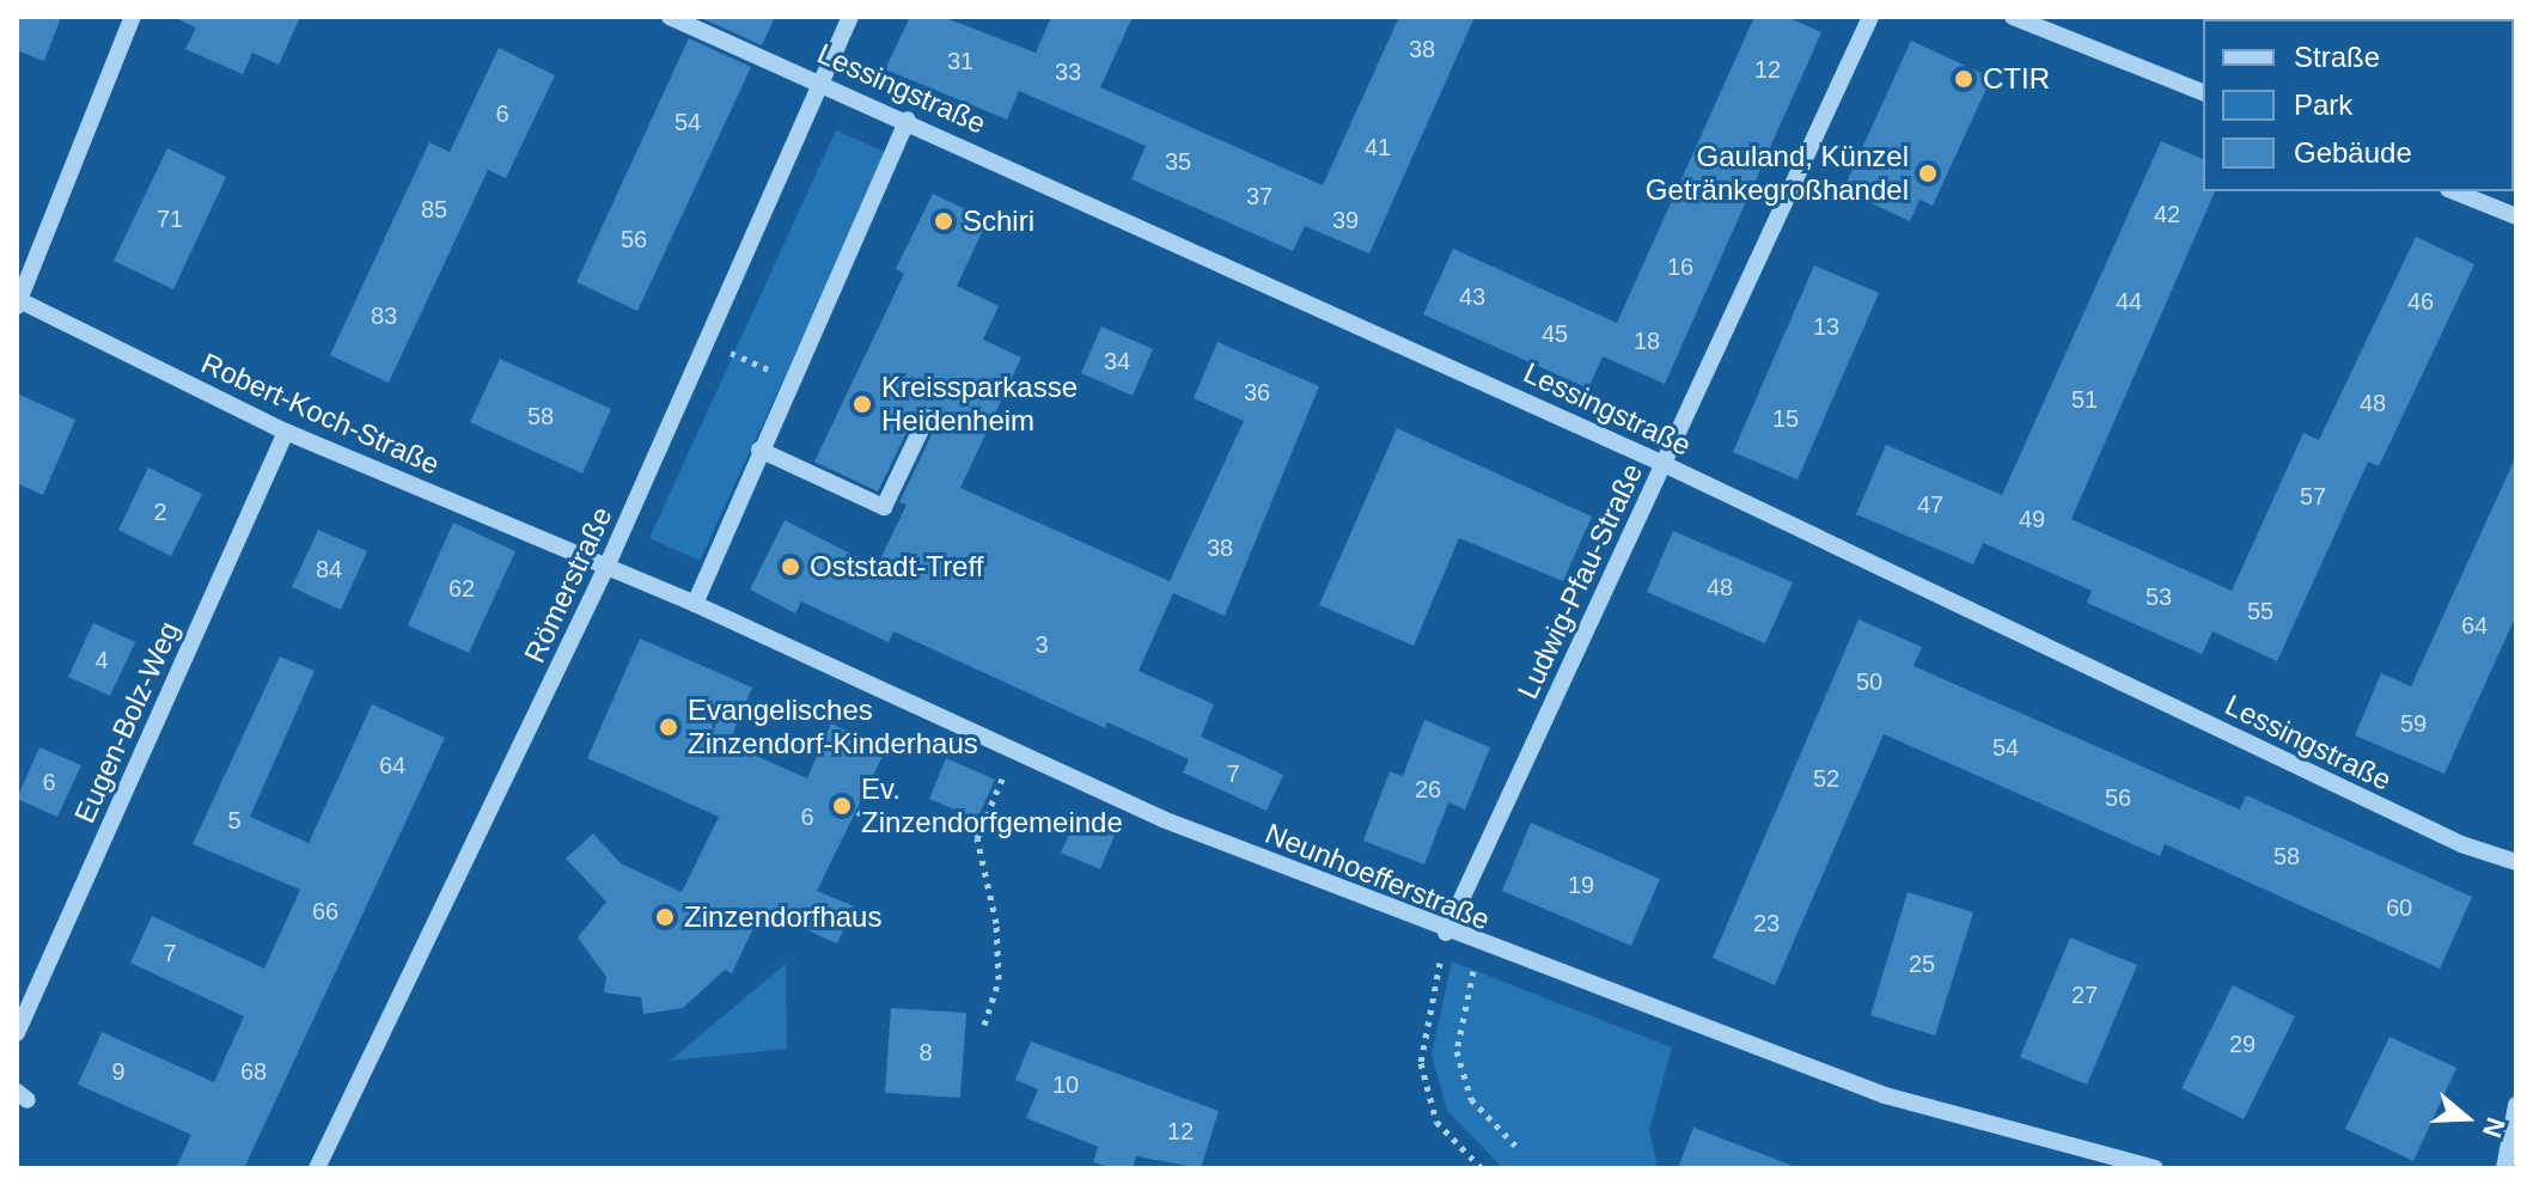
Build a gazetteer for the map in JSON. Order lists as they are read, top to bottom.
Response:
{
  "streets": {
    "street": [
      "Lessingstraße",
      "Robert-Koch-Straße",
      "Ludwig-Pfau-Straße",
      "Römerstraße",
      "Eugen-Bolz-Weg",
      "Neunhoefferstraße"
    ]
  },
  "crossings": [
    ["Lessingstraße", "Ludwig-Pfau-Straße"],
    ["Lessingstraße", "Römerstraße"],
    ["Robert-Koch-Straße", "Römerstraße"],
    ["Robert-Koch-Straße", "Eugen-Bolz-Weg"],
    ["Robert-Koch-Straße", "Neunhoefferstraße"],
    ["Ludwig-Pfau-Straße", "Neunhoefferstraße"],
    ["Römerstraße", "Neunhoefferstraße"]
  ],
  "places": [
    "CTIR",
    "Gauland, Künzel Getränkegroßhandel",
    "Schiri",
    "Kreissparkasse Heidenheim",
    "Oststadt-Treff",
    "Evangelisches Zinzendorf-Kinderhaus",
    "Ev. Zinzendorfgemeinde",
    "Zinzendorfhaus"
  ],
  "house_numbers": [
    "38",
    "31",
    "12",
    "33",
    "6",
    "54",
    "41",
    "35",
    "37",
    "85",
    "42",
    "71",
    "39",
    "56",
    "16",
    "43",
    "44",
    "46",
    "83",
    "13",
    "45",
    "18",
    "34",
    "36",
    "51",
    "48",
    "58",
    "15",
    "57",
    "47",
    "2",
    "49",
    "38",
    "84",
    "48",
    "62",
    "53",
    "55",
    "64",
    "3",
    "4",
    "50",
    "59",
    "54",
    "64",
    "7",
    "52",
    "6",
    "26",
    "56",
    "6",
    "5",
    "58",
    "19",
    "60",
    "66",
    "23",
    "7",
    "25",
    "27",
    "29",
    "8",
    "9",
    "68",
    "10",
    "12"
  ],
  "legend": ["Straße", "Park", "Gebäude"],
  "north": "right"
}
